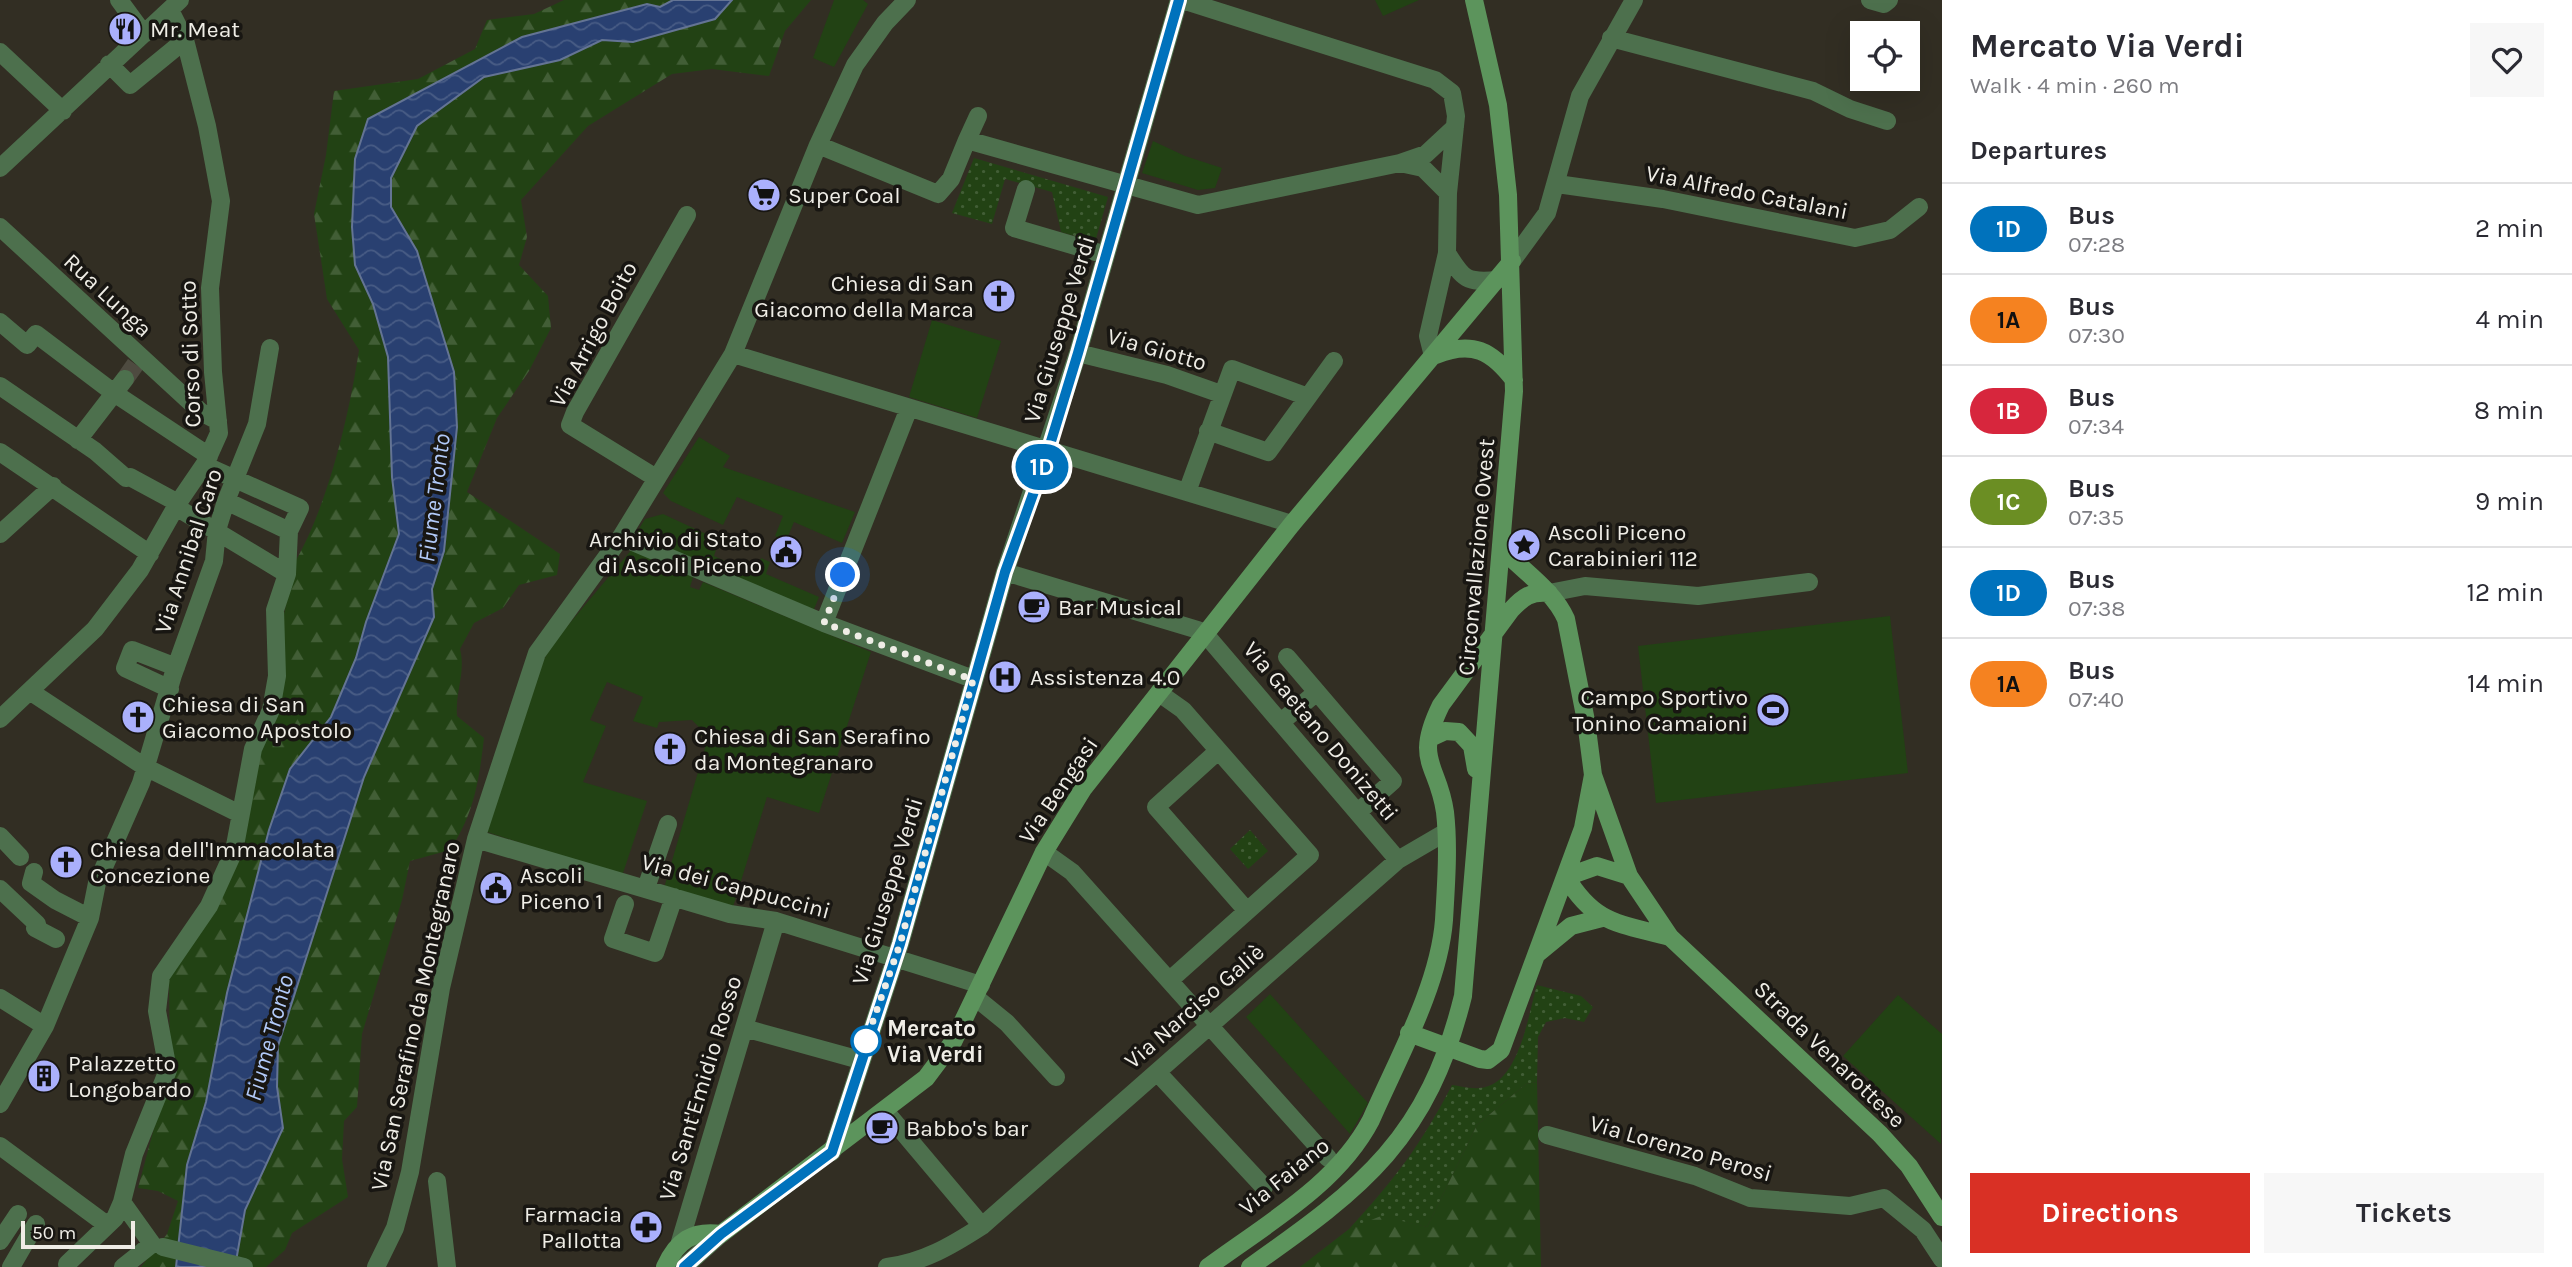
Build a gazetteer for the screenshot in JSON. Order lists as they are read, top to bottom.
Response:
{
  "streets": {
    "main road": [
      "Circonvallazione Ovest",
      "Via Bengasi",
      "Strada Venarottese",
      "Via Sant'Emidio Rosso",
      "Via Faiano"
    ],
    "street": [
      "Via Alfredo Catalani",
      "Rua Lunga",
      "Via Giuseppe Verdi",
      "Via Arrigo Boito",
      "Via Giotto",
      "Corso di Sotto",
      "Via Annibal Caro",
      "Via Gaetano Donizetti",
      "Via dei Cappuccini",
      "Via Narciso Galiè",
      "Via San Serafino da Montegranaro",
      "Via Lorenzo Perosi"
    ]
  },
  "crossings": [
    ["Rua Lunga", "Corso di Sotto"],
    ["Via Giuseppe Verdi", "Via Giotto"],
    ["Via Giuseppe Verdi", "Via Bengasi"],
    ["Via Giuseppe Verdi", "Via dei Cappuccini"],
    ["Via Arrigo Boito", "Via San Serafino da Montegranaro"],
    ["Circonvallazione Ovest", "Via Bengasi"],
    ["Circonvallazione Ovest", "Strada Venarottese"],
    ["Via Gaetano Donizetti", "Via Bengasi"],
    ["Via Gaetano Donizetti", "Via Narciso Galiè"],
    ["Via Bengasi", "Via dei Cappuccini"],
    ["Via Bengasi", "Via Sant'Emidio Rosso"],
    ["Via dei Cappuccini", "Via San Serafino da Montegranaro"],
    ["Via dei Cappuccini", "Via Sant'Emidio Rosso"],
    ["Strada Venarottese", "Via Faiano"]
  ],
  "water": ["Fiume Tronto"],
  "places": {
    "restaurant": ["Mr. Meat"],
    "supermarket": ["Super Coal"],
    "church": [
      "Chiesa di San Giacomo della Marca",
      "Chiesa di San Giacomo Apostolo",
      "Chiesa di San Serafino da Montegranaro",
      "Chiesa dell'Immacolata Concezione"
    ],
    "place": ["Ascoli Piceno Carabinieri 112"],
    "public building": ["Archivio di Stato di Ascoli Piceno", "Ascoli Piceno 1"],
    "cafe": ["Bar Musical", "Babbo's bar"],
    "hospital": ["Assistenza 4.0"],
    "sports": ["Campo Sportivo Tonino Camaioni"],
    "other": ["Mercato Via Verdi"],
    "building": ["Palazzetto Longobardo"],
    "pharmacy": ["Farmacia Pallotta"]
  },
  "lines": ["bus line 1D"],
  "scale_bar": "50 m",
  "page": {
    "on_map": "1D",
    "heading": [
      ["Mercato Via Verdi", "Walk · 4 min · 260 m"],
      "Departures"
    ],
    "list": [
      {
        "mark": "1D",
        "name": "Bus",
        "note": "07:28",
        "value": "2 min"
      },
      {
        "mark": "1A",
        "name": "Bus",
        "note": "07:30",
        "value": "4 min"
      },
      {
        "mark": "1B",
        "name": "Bus",
        "note": "07:34",
        "value": "8 min"
      },
      {
        "mark": "1C",
        "name": "Bus",
        "note": "07:35",
        "value": "9 min"
      },
      {
        "mark": "1D",
        "name": "Bus",
        "note": "07:38",
        "value": "12 min"
      },
      {
        "mark": "1A",
        "name": "Bus",
        "note": "07:40",
        "value": "14 min"
      }
    ],
    "buttons": ["Directions", "Tickets"],
    "scale": "50 m"
  }
}
